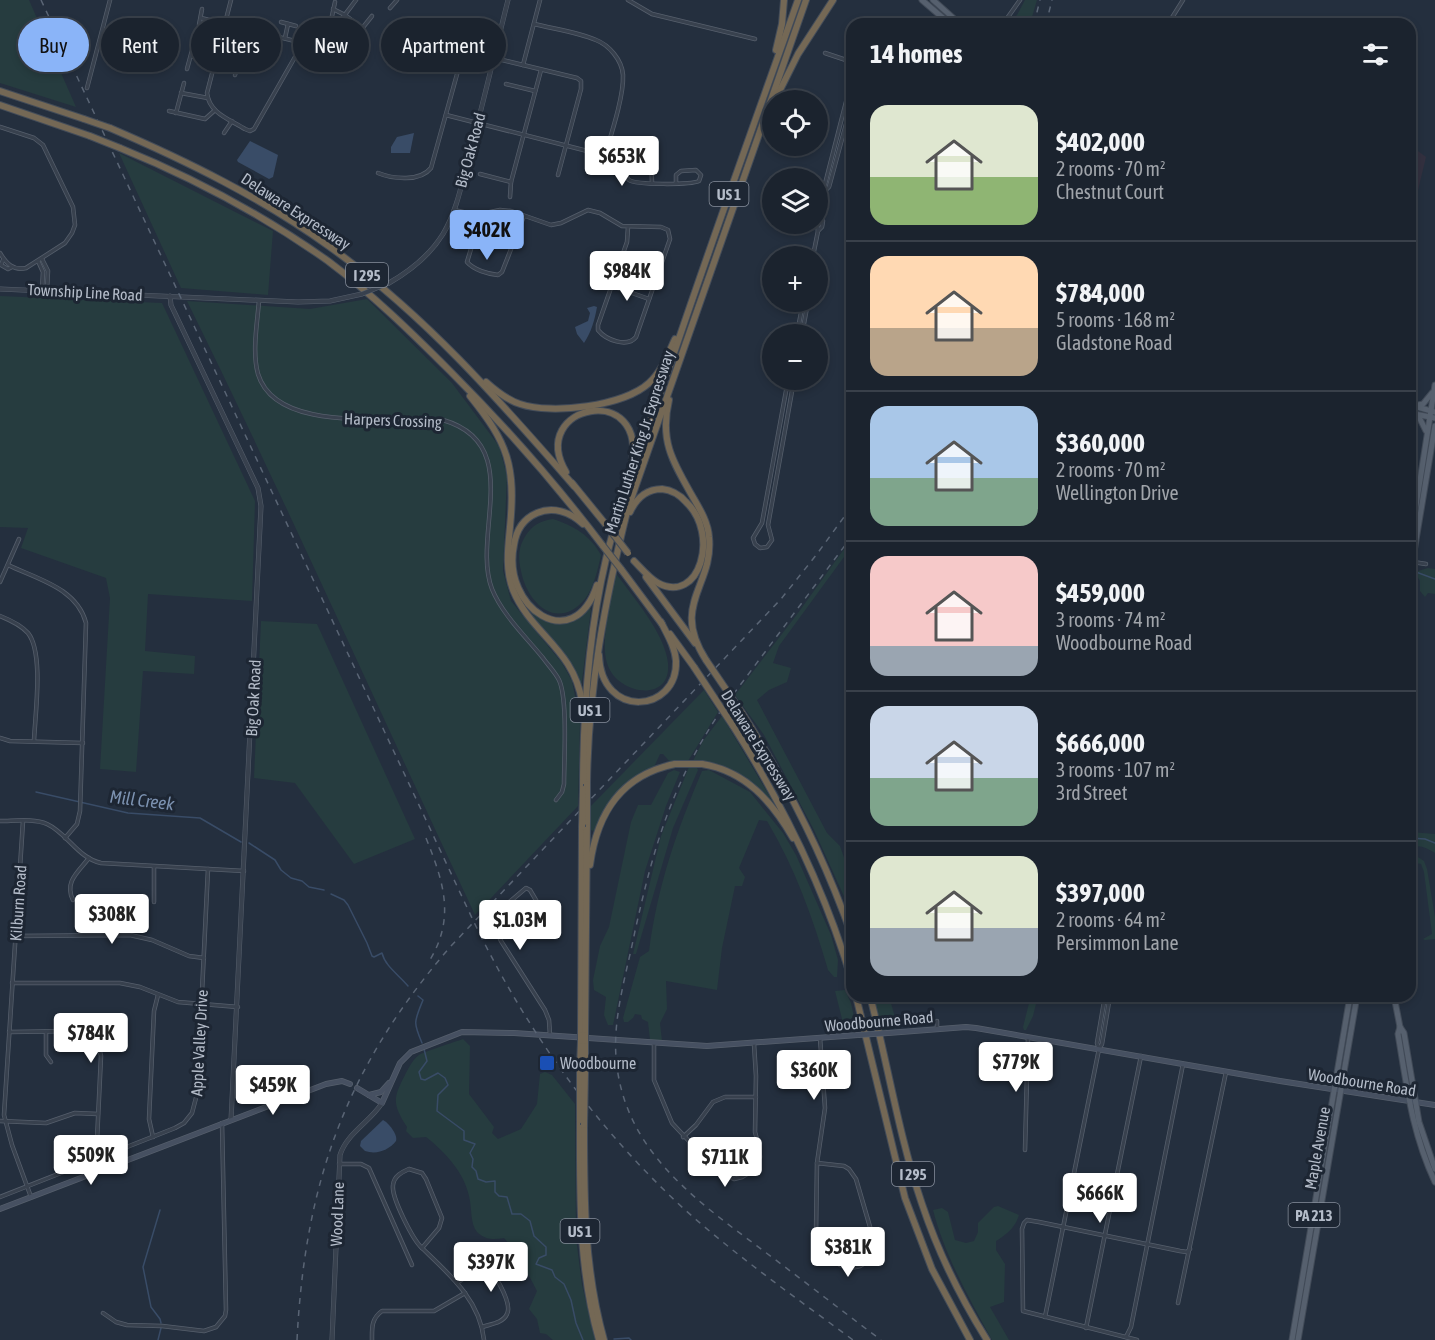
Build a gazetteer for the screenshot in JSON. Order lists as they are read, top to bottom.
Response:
{
  "streets": {
    "highway": [
      "US 1",
      "Delaware Expressway",
      "I 295",
      "Martin Luther King Jr. Expressway"
    ],
    "main road": ["Woodbourne Road", "Maple Avenue", "PA 213"],
    "street": [
      "Big Oak Road",
      "Township Line Road",
      "Harpers Crossing",
      "Kilburn Road",
      "Apple Valley Drive",
      "Wood Lane"
    ]
  },
  "crossings": [
    ["Big Oak Road", "Township Line Road"],
    ["Big Oak Road", "Harpers Crossing"],
    ["Delaware Expressway", "I 295"],
    ["Township Line Road", "Harpers Crossing"],
    ["Kilburn Road", "Apple Valley Drive"],
    ["Woodbourne Road", "Maple Avenue"],
    ["Woodbourne Road", "Wood Lane"]
  ],
  "water": ["Mill Creek"],
  "places": {
    "transit": ["Woodbourne"]
  },
  "page": {
    "chip": [
      "Buy",
      "Rent",
      "Filters",
      "New",
      "Apartment"
    ],
    "heading": "14 homes",
    "map_buttons": ["+", "−"],
    "list": [
      {
        "name": "$402,000",
        "note": "2 rooms · 70 m² · Chestnut Court"
      },
      {
        "name": "$784,000",
        "note": "5 rooms · 168 m² · Gladstone Road"
      },
      {
        "name": "$360,000",
        "note": "2 rooms · 70 m² · Wellington Drive"
      },
      {
        "name": "$459,000",
        "note": "3 rooms · 74 m² · Woodbourne Road"
      },
      {
        "name": "$666,000",
        "note": "3 rooms · 107 m² · 3rd Street"
      },
      {
        "name": "$397,000",
        "note": "2 rooms · 64 m² · Persimmon Lane"
      }
    ],
    "price": [
      "$653K",
      "$402K",
      "$984K",
      "$308K",
      "$1.03M",
      "$784K",
      "$779K",
      "$360K",
      "$459K",
      "$509K",
      "$711K",
      "$666K",
      "$381K",
      "$397K"
    ]
  }
}
